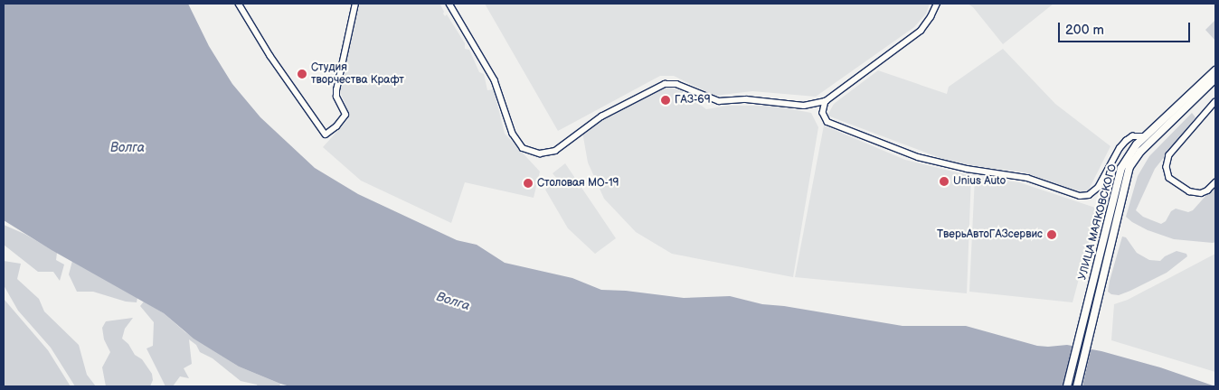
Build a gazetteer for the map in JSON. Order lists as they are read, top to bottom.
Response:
{
  "streets": {
    "main road": ["УЛИЦА МАЯКОВСКОГО"]
  },
  "water": ["Волга"],
  "places": [
    "Студия творчества Крафт",
    "ГАЗ-69",
    "Unius Auto",
    "Столовая МО-19",
    "ТверьАвтоГАЗсервис"
  ],
  "scale_bar": "200 m"
}
